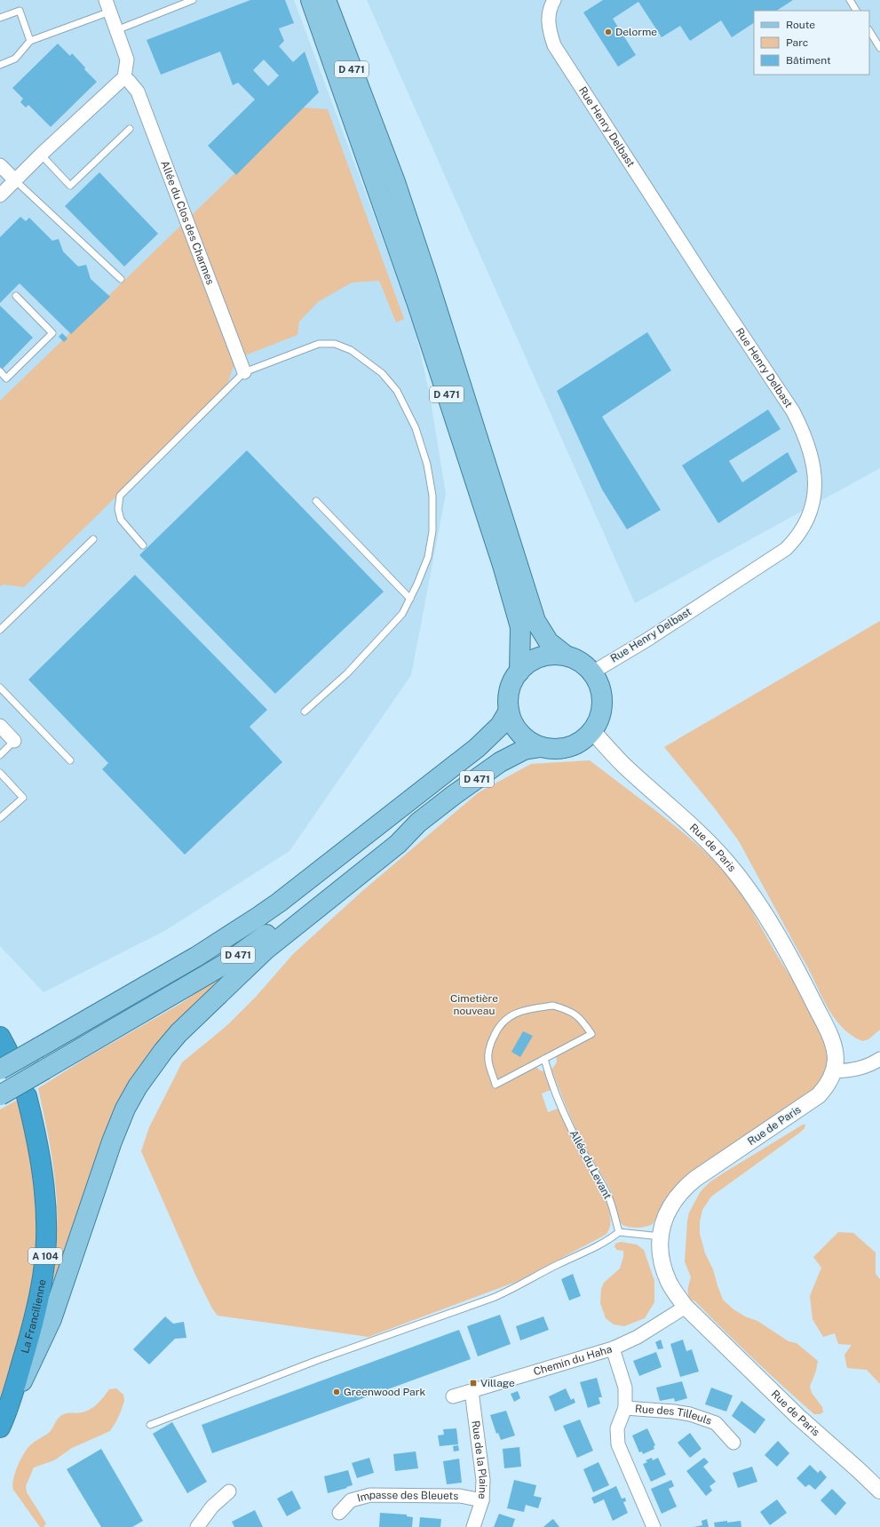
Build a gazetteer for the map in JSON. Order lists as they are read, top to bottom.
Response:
{
  "streets": {
    "highway": ["A 104", "La Francilienne"],
    "main road": ["D 471"],
    "street": [
      "Rue Henry Delbast",
      "Allée du Clos des Charmes",
      "Rue de Paris",
      "Chemin du Haha",
      "Rue des Tilleuls",
      "Rue de la Plaine",
      "Impasse des Bleuets"
    ],
    "lane": ["Allée du Levant"]
  },
  "crossings": [
    ["D 471", "Rue Henry Delbast"],
    ["D 471", "Rue de Paris"],
    ["Rue Henry Delbast", "Rue de Paris"],
    ["Rue de Paris", "Chemin du Haha"],
    ["Chemin du Haha", "Rue de la Plaine"],
    ["Rue de la Plaine", "Impasse des Bleuets"]
  ],
  "parks": ["Cimetière nouveau"],
  "places": {
    "other": ["Delorme", "Greenwood Park"],
    "transit": ["Village"]
  },
  "legend": ["Route", "Parc", "Bâtiment"]
}
